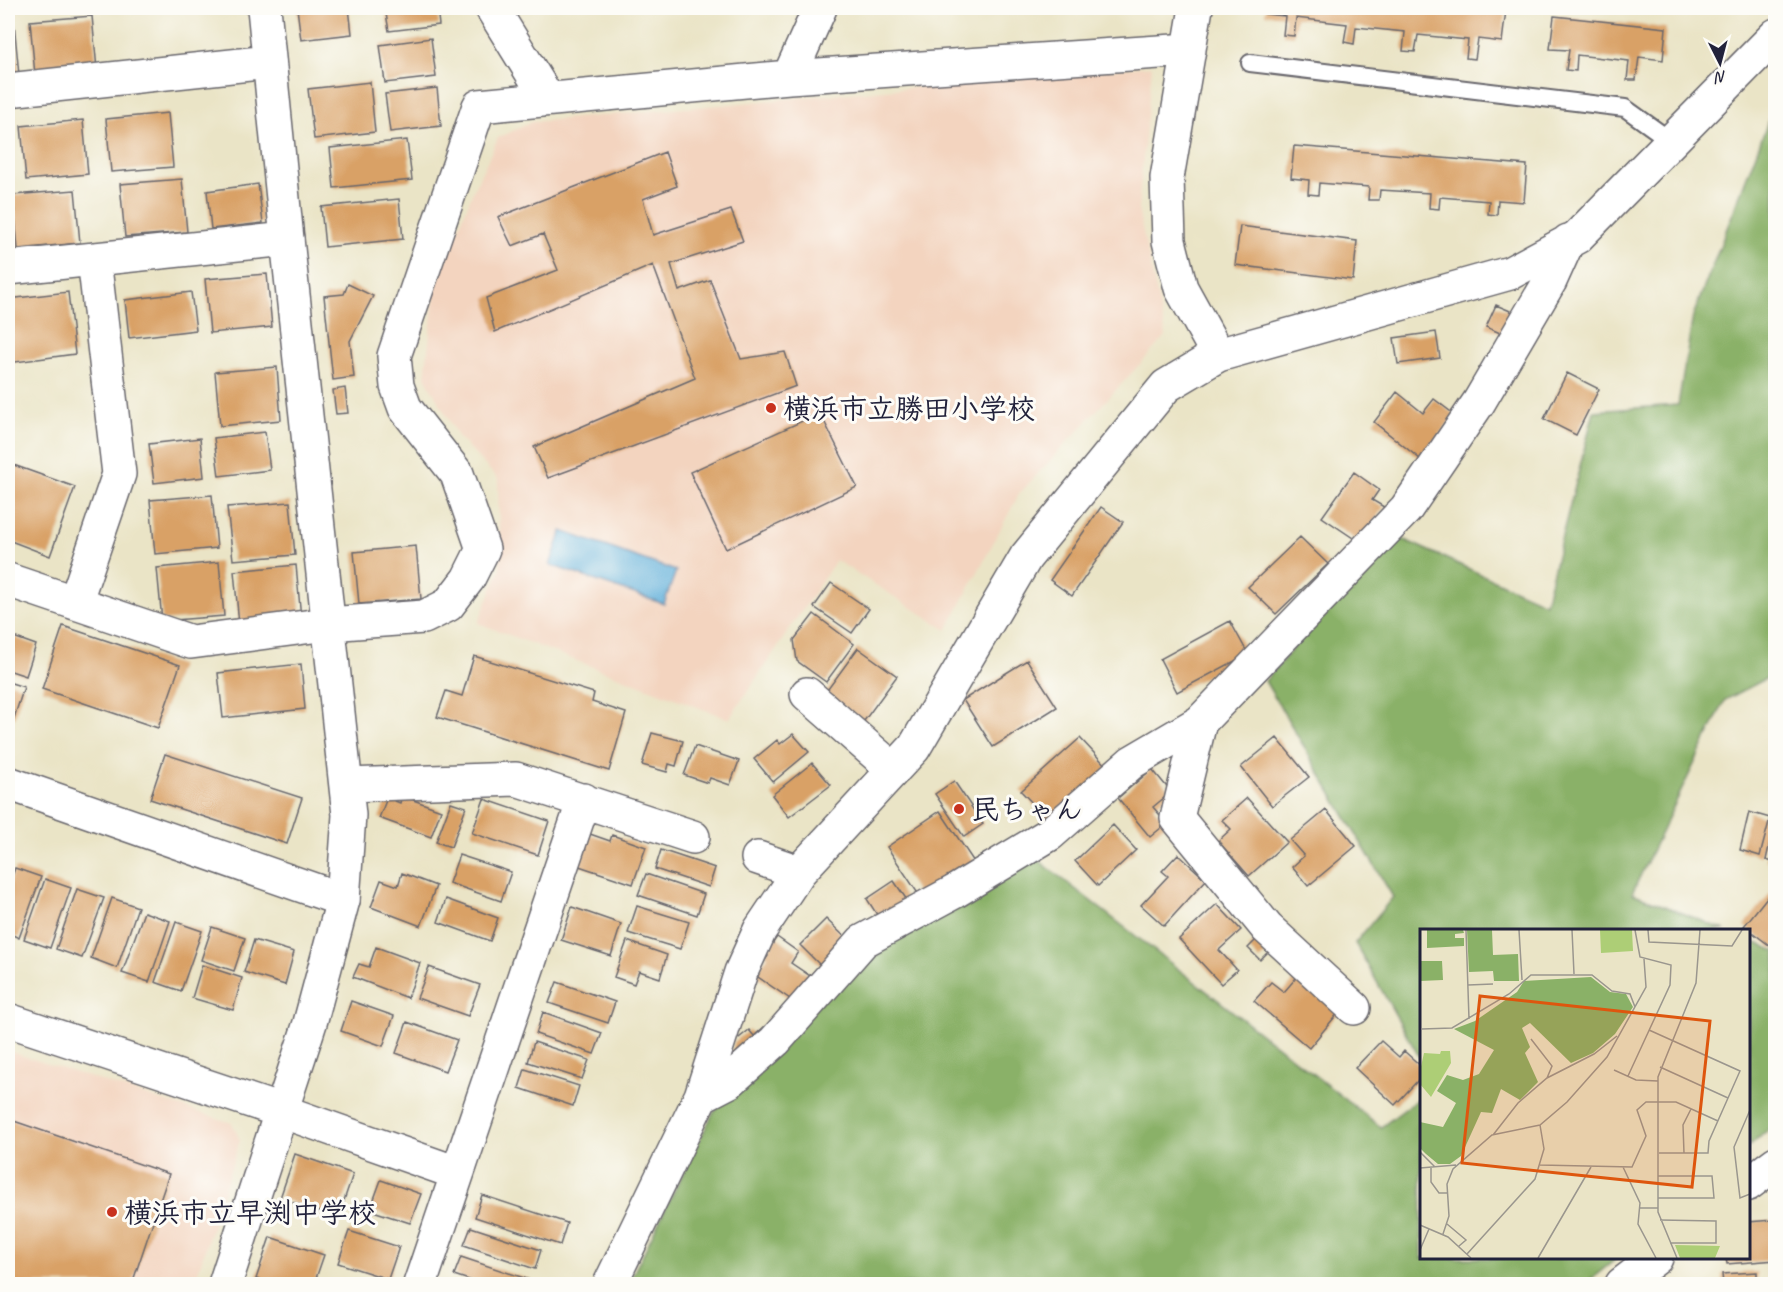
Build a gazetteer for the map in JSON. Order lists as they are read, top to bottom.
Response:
{
  "places": ["横浜市立勝田小学校", "民ちゃん", "横浜市立早渕中学校"],
  "north": "bottom"
}
